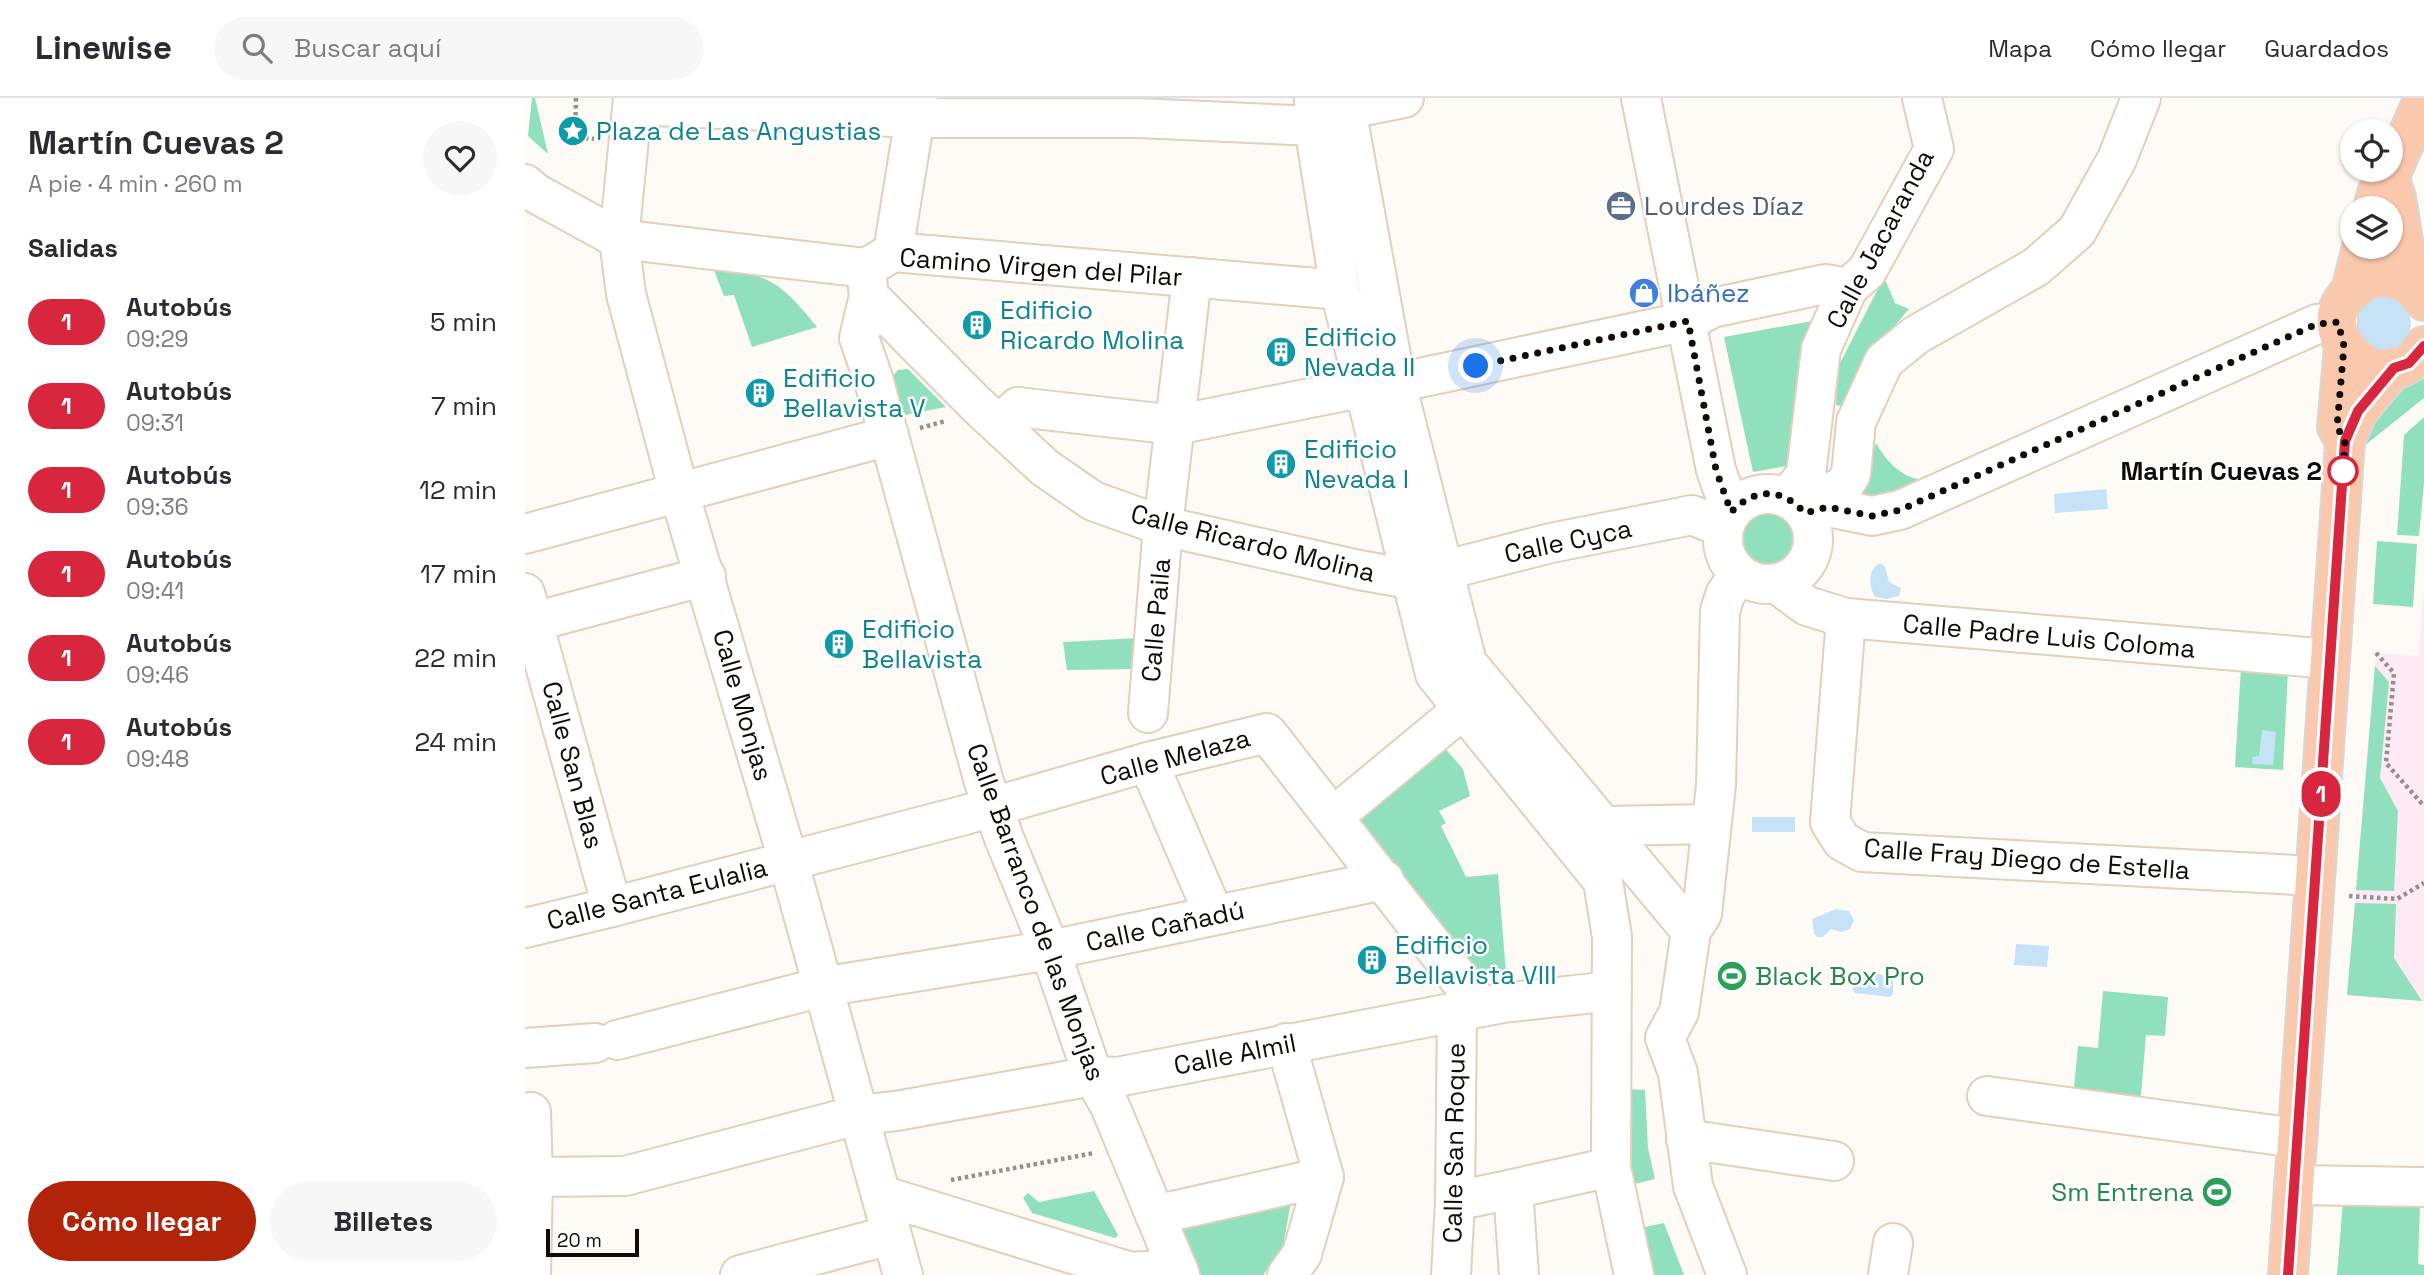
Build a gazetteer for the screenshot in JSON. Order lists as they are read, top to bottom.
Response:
{
  "streets": {
    "street": [
      "Calle Jacaranda",
      "Camino Virgen del Pilar",
      "Calle Cyca",
      "Calle Ricardo Molina",
      "Calle Paila",
      "Calle Padre Luis Coloma",
      "Calle Monjas",
      "Calle Melaza",
      "Calle San Blas",
      "Calle Fray Diego de Estella",
      "Calle Santa Eulalia",
      "Calle Barranco de las Monjas",
      "Calle Cañadú",
      "Calle Almil",
      "Calle San Roque"
    ]
  },
  "crossings": [
    ["Calle Jacaranda", "Calle Cyca"],
    ["Calle Jacaranda", "Calle Padre Luis Coloma"],
    ["Camino Virgen del Pilar", "Calle Ricardo Molina"],
    ["Camino Virgen del Pilar", "Calle Paila"],
    ["Camino Virgen del Pilar", "Calle Monjas"],
    ["Camino Virgen del Pilar", "Calle Barranco de las Monjas"],
    ["Calle Cyca", "Calle Ricardo Molina"],
    ["Calle Cyca", "Calle Padre Luis Coloma"],
    ["Calle Ricardo Molina", "Calle Paila"],
    ["Calle Ricardo Molina", "Calle Barranco de las Monjas"],
    ["Calle Padre Luis Coloma", "Calle Fray Diego de Estella"],
    ["Calle Monjas", "Calle Melaza"],
    ["Calle Monjas", "Calle San Blas"],
    ["Calle Monjas", "Calle Santa Eulalia"],
    ["Calle Monjas", "Calle Cañadú"],
    ["Calle Monjas", "Calle Almil"],
    ["Calle Melaza", "Calle Santa Eulalia"],
    ["Calle Melaza", "Calle Barranco de las Monjas"],
    ["Calle Melaza", "Calle Cañadú"],
    ["Calle Melaza", "Calle Almil"],
    ["Calle Melaza", "Calle San Roque"],
    ["Calle San Blas", "Calle Santa Eulalia"],
    ["Calle Barranco de las Monjas", "Calle Cañadú"],
    ["Calle Barranco de las Monjas", "Calle Almil"],
    ["Calle Almil", "Calle San Roque"]
  ],
  "places": {
    "place": ["Plaza de Las Angustias"],
    "office": ["Lourdes Díaz"],
    "shop": ["Ibáñez"],
    "building": [
      "Edificio Ricardo Molina",
      "Edificio Nevada II",
      "Edificio Bellavista V",
      "Edificio Nevada I",
      "Edificio Bellavista",
      "Edificio Bellavista VIII"
    ],
    "other": ["Martín Cuevas 2"],
    "sports": ["Black Box Pro", "Sm Entrena"]
  },
  "lines": ["bus line 1"],
  "scale_bar": "20 m",
  "page": {
    "header": "Linewise",
    "search": "Buscar aquí",
    "nav": ["Mapa", "Cómo llegar", "Guardados"],
    "heading": [
      ["Martín Cuevas 2", "A pie · 4 min · 260 m"],
      "Salidas"
    ],
    "on_map": "1",
    "list": [
      {
        "mark": "1",
        "name": "Autobús",
        "note": "09:29",
        "value": "5 min"
      },
      {
        "mark": "1",
        "name": "Autobús",
        "note": "09:31",
        "value": "7 min"
      },
      {
        "mark": "1",
        "name": "Autobús",
        "note": "09:36",
        "value": "12 min"
      },
      {
        "mark": "1",
        "name": "Autobús",
        "note": "09:41",
        "value": "17 min"
      },
      {
        "mark": "1",
        "name": "Autobús",
        "note": "09:46",
        "value": "22 min"
      },
      {
        "mark": "1",
        "name": "Autobús",
        "note": "09:48",
        "value": "24 min"
      }
    ],
    "buttons": ["Cómo llegar", "Billetes"],
    "scale": "20 m"
  }
}
